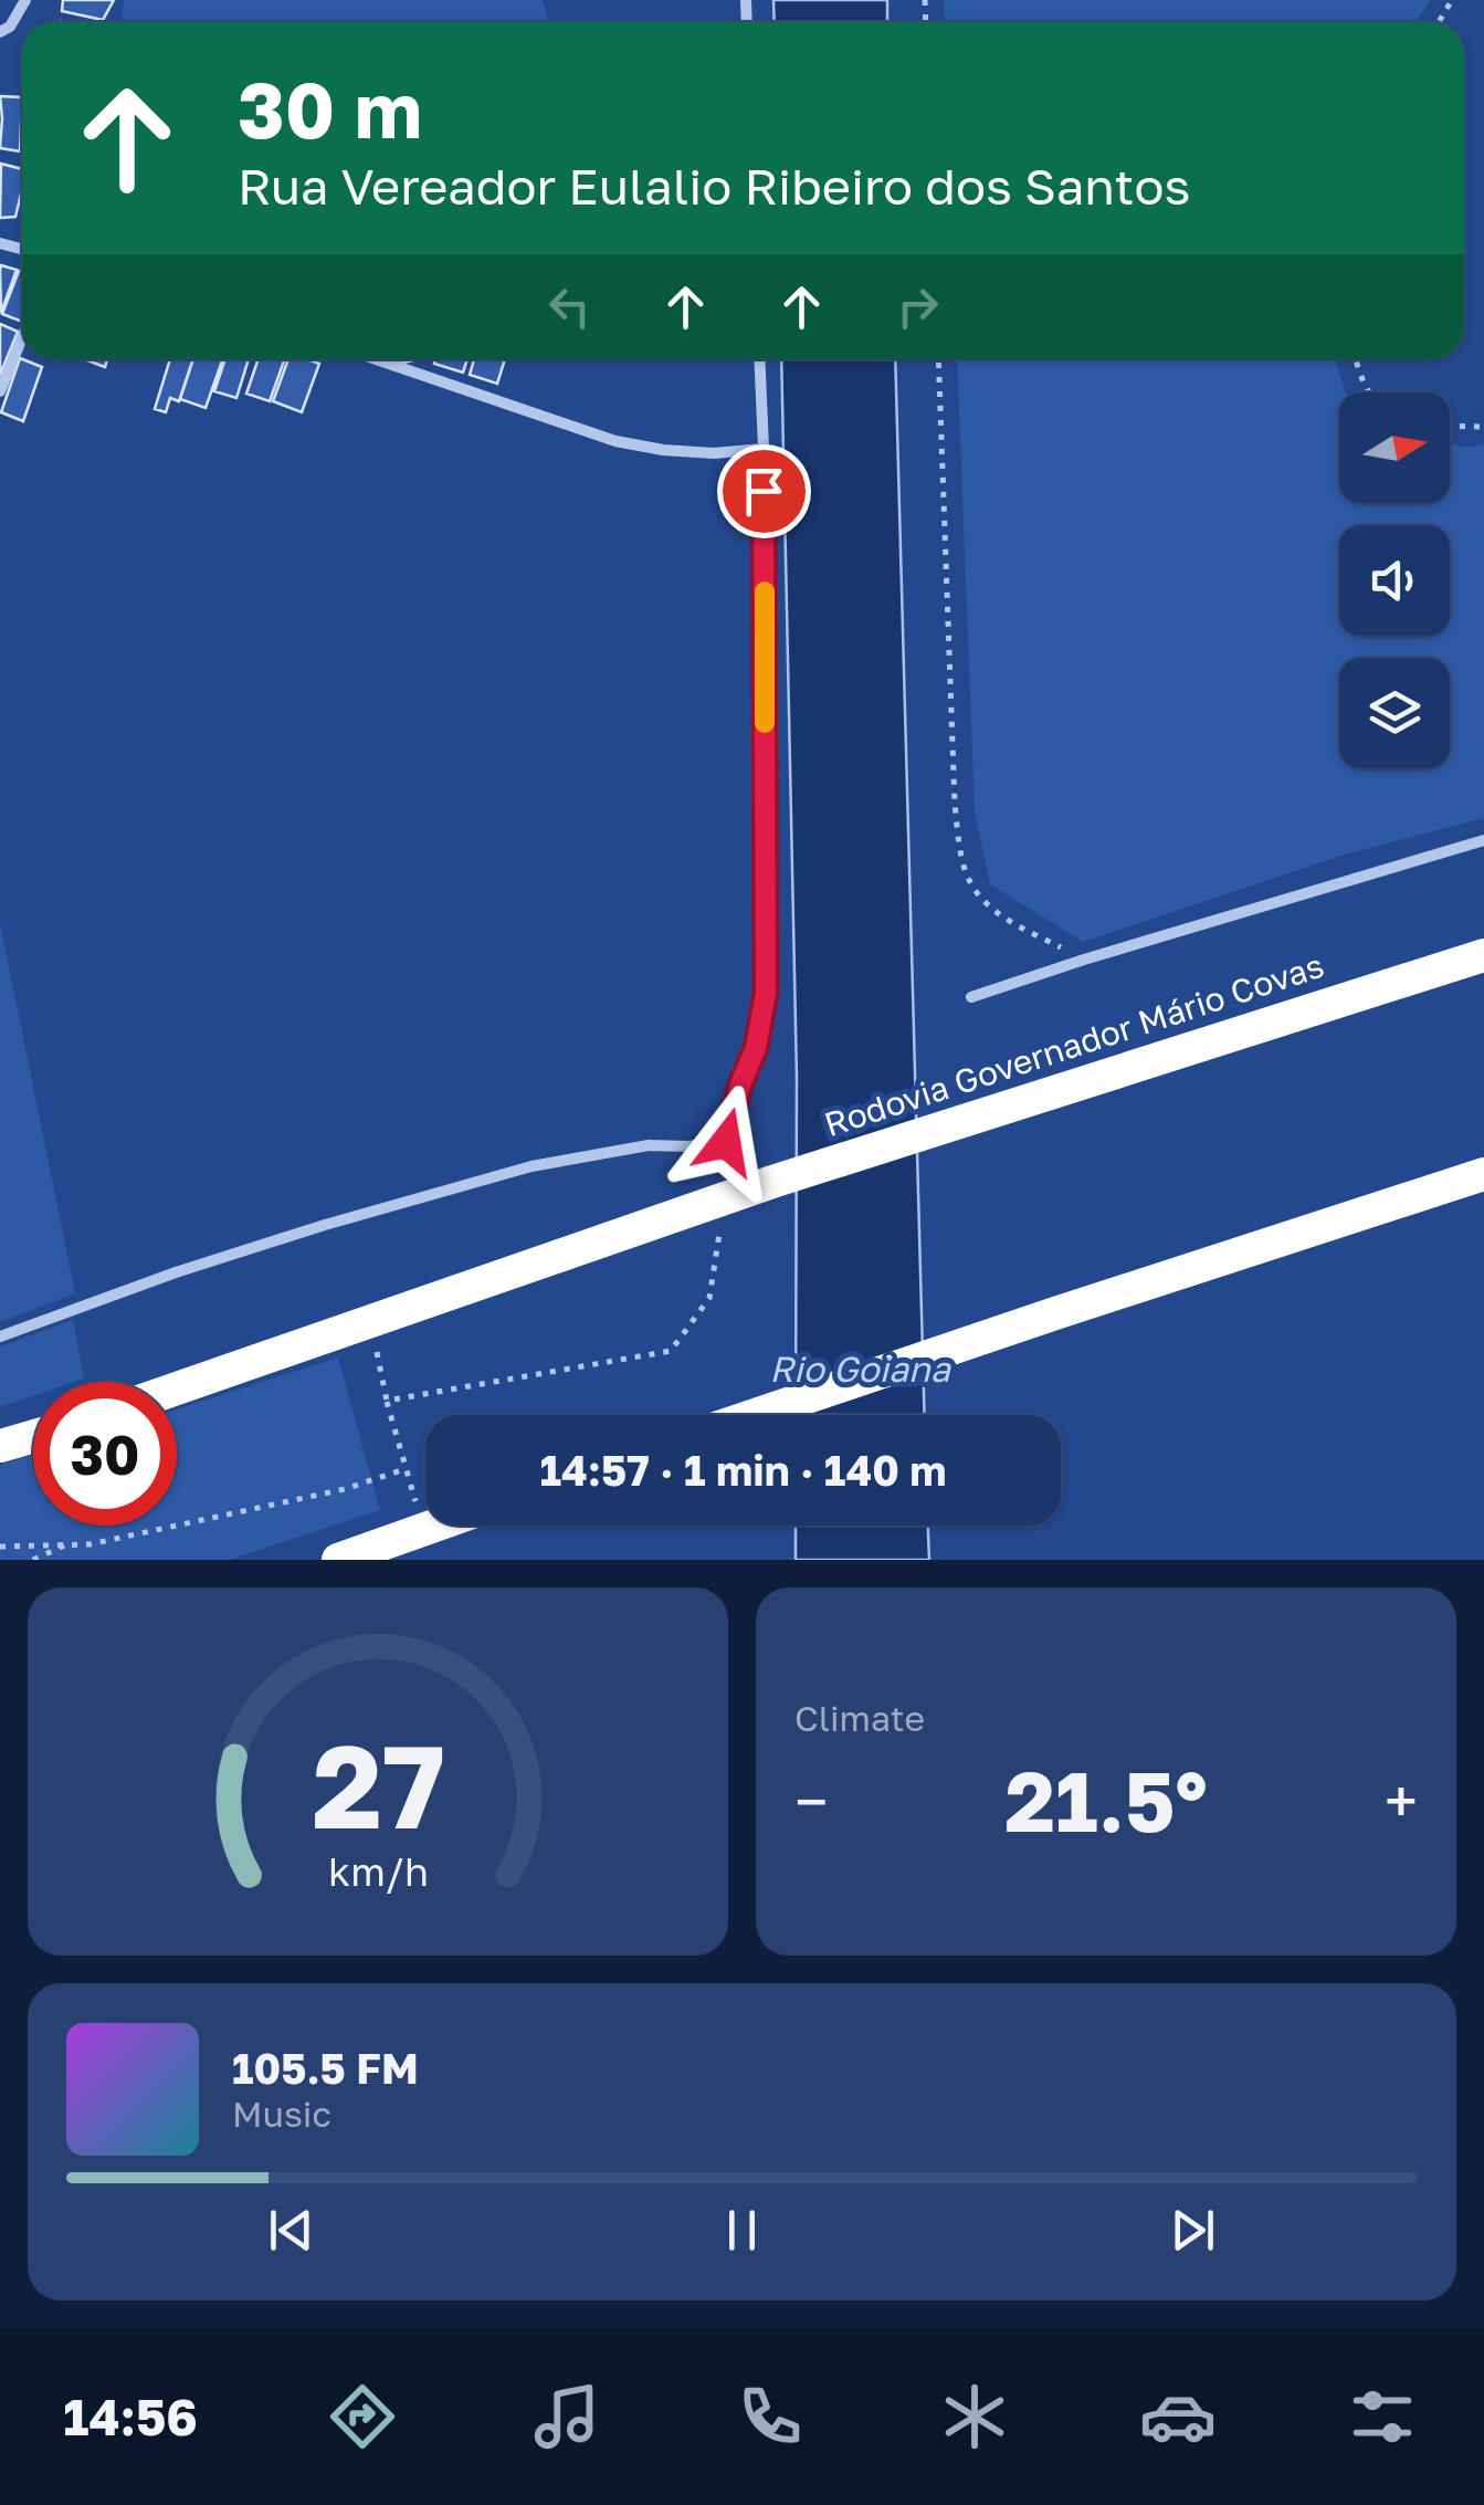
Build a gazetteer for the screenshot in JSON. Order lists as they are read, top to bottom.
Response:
{
  "streets": {
    "highway": ["Rodovia Governador Mário Covas"]
  },
  "water": ["Rio Goiana"],
  "north": "right",
  "page": {
    "turn": ["30 m", "Rua Vereador Eulalio Ribeiro dos Santos"],
    "limit": "30",
    "trip": "14:57 · 1 min · 140 m",
    "tile": "Climate",
    "heat": ["−", "21.5°", "+"],
    "song": ["105.5 FM", "Music"],
    "tabs": "14:56",
    "gauge": ["27", "km/h"]
  }
}
